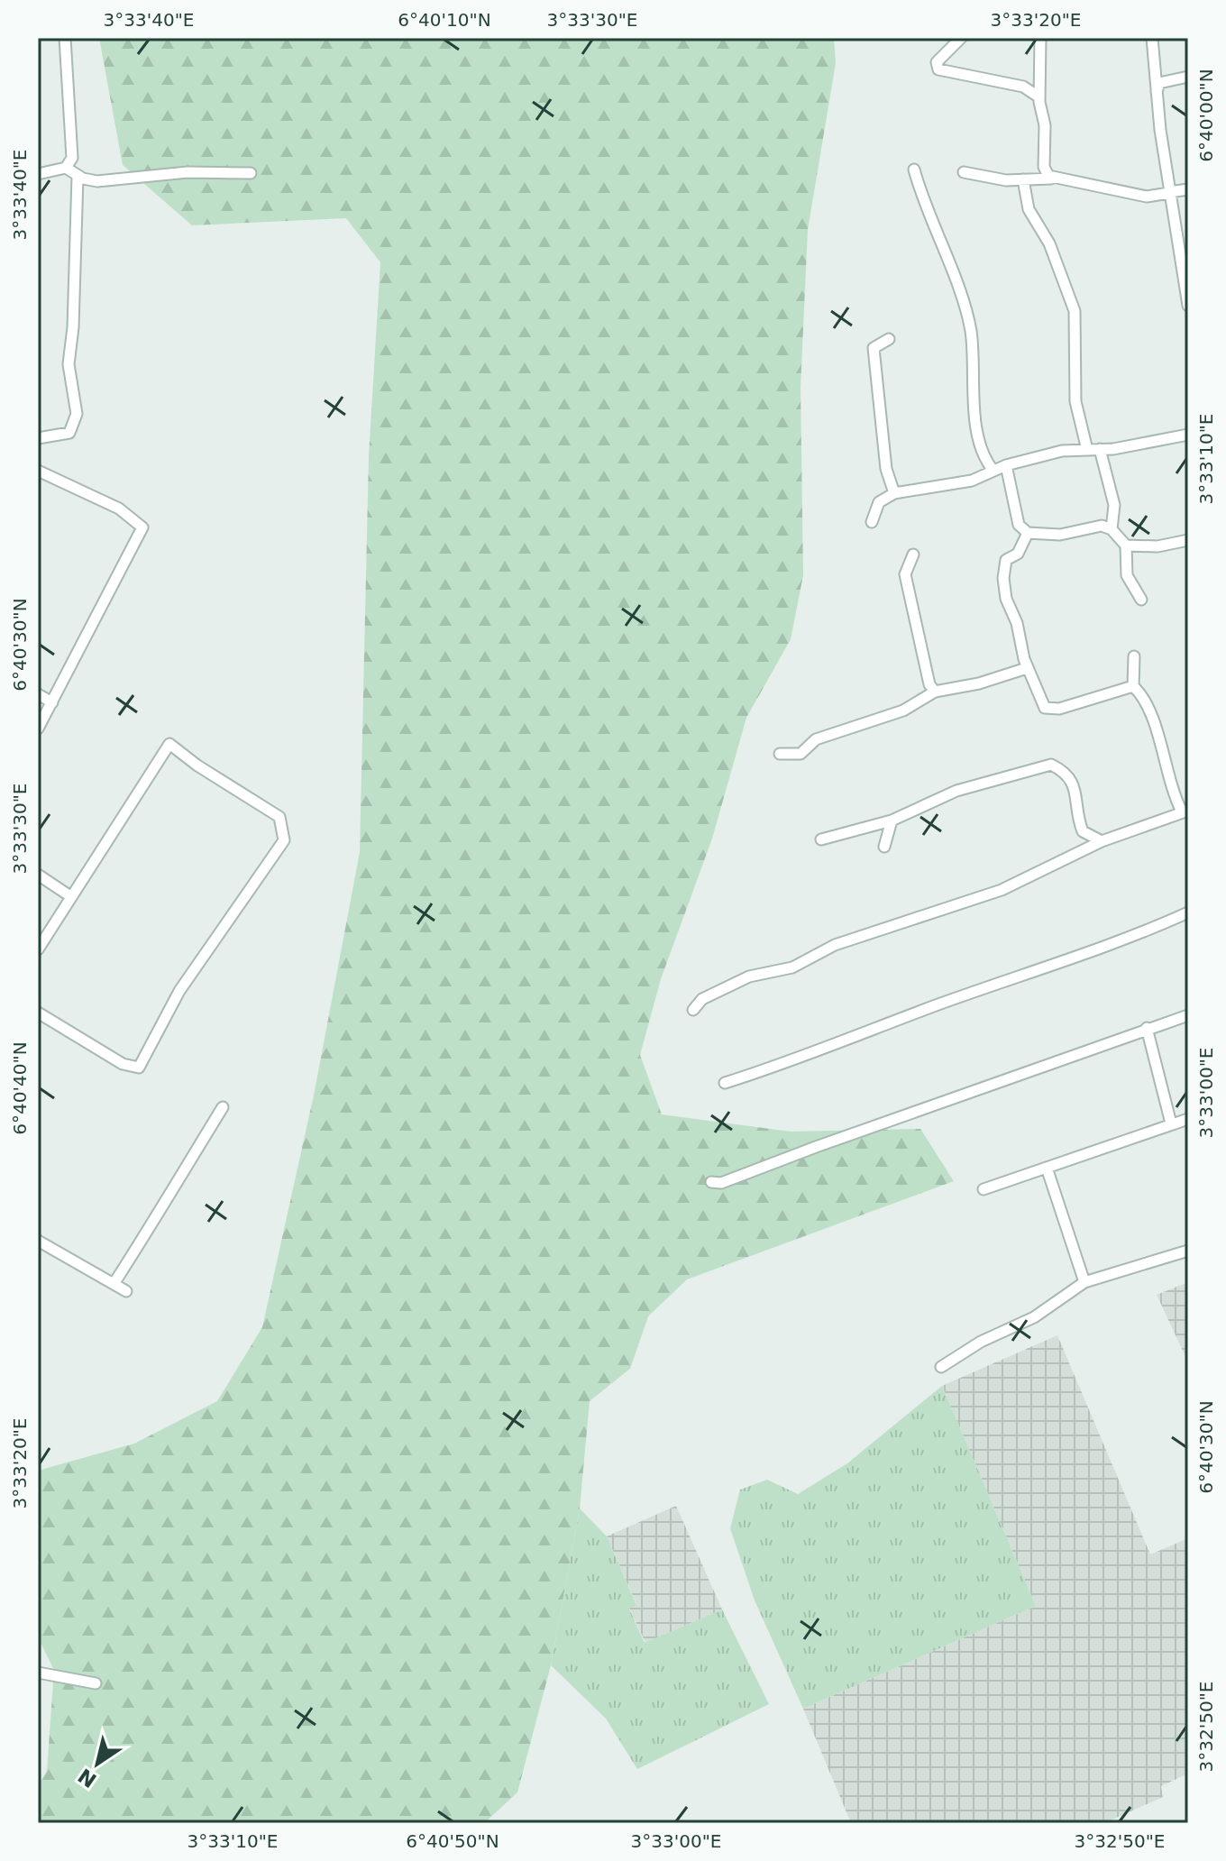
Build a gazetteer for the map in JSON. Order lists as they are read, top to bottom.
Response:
{
  "north": "bottom left",
  "coordinates": [
    "3°33'40\"E",
    "6°40'10\"N",
    "3°33'30\"E",
    "3°33'20\"E",
    "6°40'00\"N",
    "3°33'10\"E",
    "6°40'30\"N",
    "6°40'40\"N",
    "3°33'00\"E",
    "3°32'50\"E",
    "6°40'50\"N"
  ]
}
